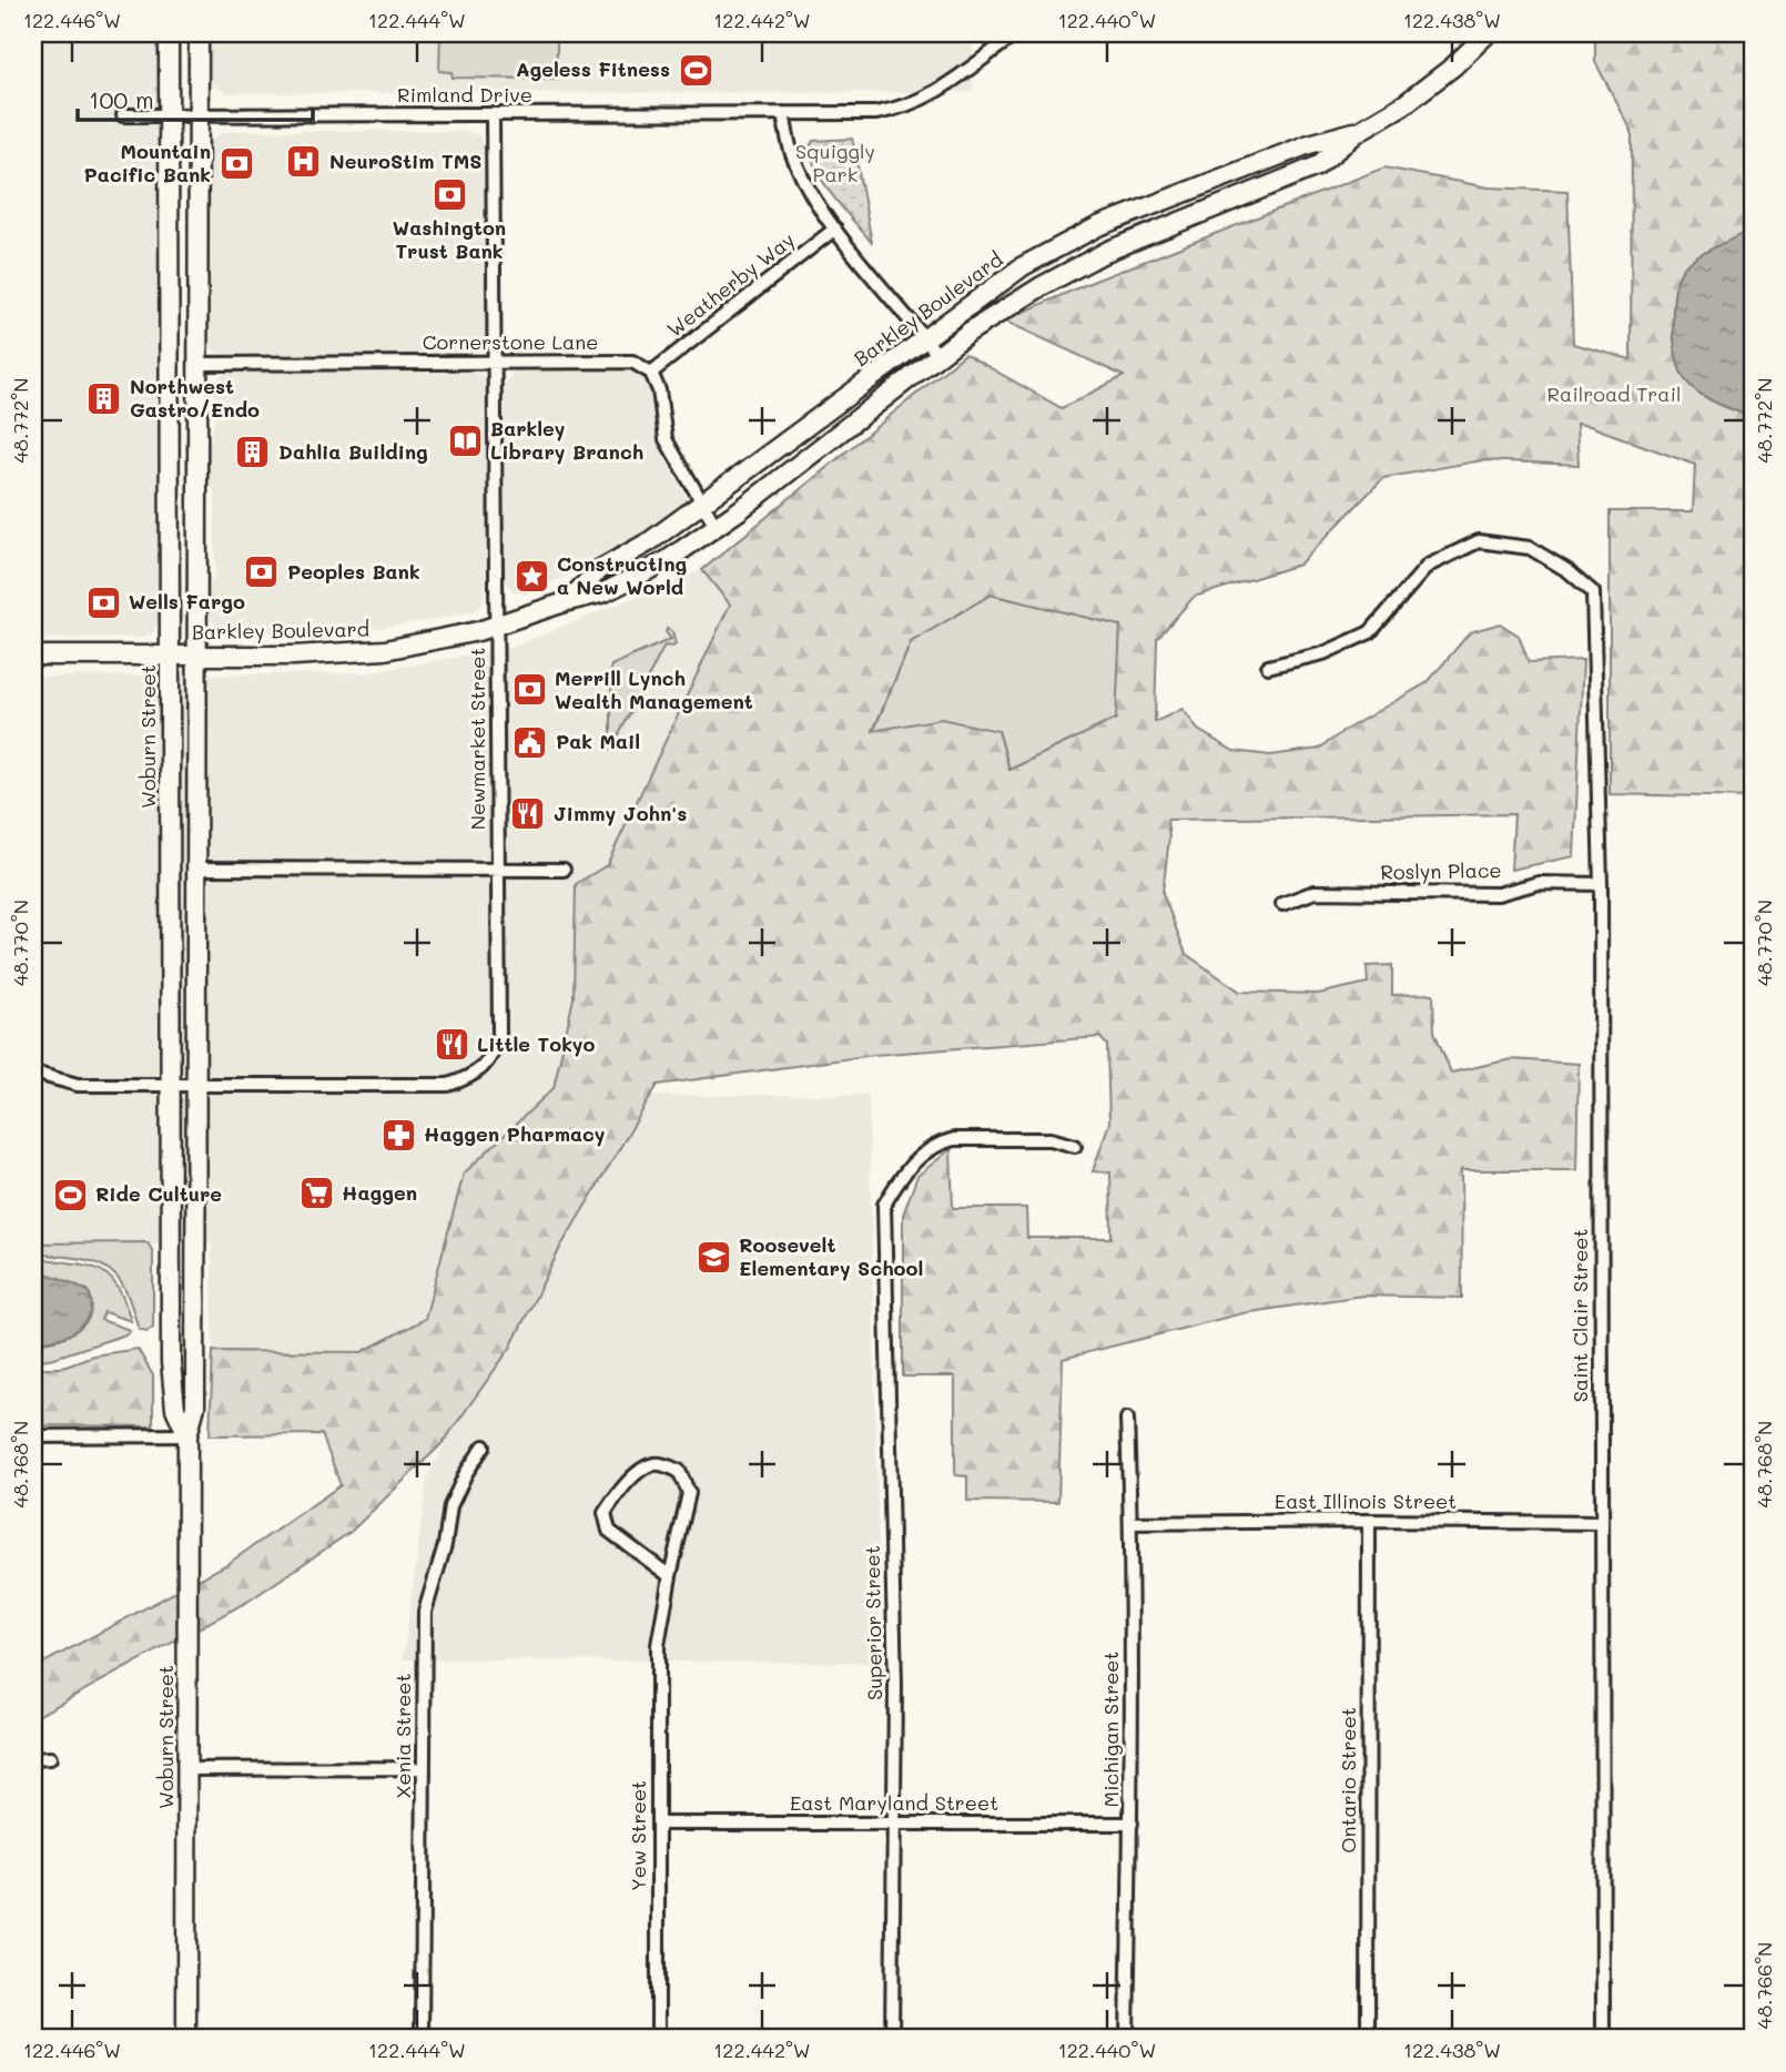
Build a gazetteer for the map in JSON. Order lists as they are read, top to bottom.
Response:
{
  "streets": {
    "main road": ["Barkley Boulevard", "Woburn Street"],
    "street": [
      "Rimland Drive",
      "Weatherby Way",
      "Cornerstone Lane",
      "Newmarket Street",
      "Roslyn Place",
      "Saint Clair Street",
      "East Illinois Street",
      "Superior Street",
      "Michigan Street",
      "Xenia Street",
      "Ontario Street",
      "East Maryland Street",
      "Yew Street"
    ]
  },
  "crossings": [
    ["Rimland Drive", "Woburn Street"],
    ["Rimland Drive", "Newmarket Street"],
    ["Weatherby Way", "Cornerstone Lane"],
    ["Barkley Boulevard", "Woburn Street"],
    ["Barkley Boulevard", "Newmarket Street"],
    ["Cornerstone Lane", "Woburn Street"],
    ["Cornerstone Lane", "Newmarket Street"],
    ["Woburn Street", "Newmarket Street"],
    ["Roslyn Place", "Saint Clair Street"],
    ["Saint Clair Street", "East Illinois Street"],
    ["East Illinois Street", "Michigan Street"],
    ["East Illinois Street", "Ontario Street"],
    ["Superior Street", "East Maryland Street"],
    ["Michigan Street", "East Maryland Street"],
    ["East Maryland Street", "Yew Street"]
  ],
  "parks": ["Squiggly Park", "Railroad Trail"],
  "places": {
    "sports": ["Ageless Fitness", "Ride Culture"],
    "hospital": ["NeuroStim TMS"],
    "bank": [
      "Mountain Pacific Bank",
      "Washington Trust Bank",
      "Peoples Bank",
      "Wells Fargo",
      "Merrill Lynch Wealth Management"
    ],
    "building": ["Northwest Gastro/Endo", "Dahlia Building"],
    "library": ["Barkley Library Branch"],
    "place": ["Constructing a New World"],
    "public building": ["Pak Mail"],
    "restaurant": ["Jimmy John's", "Little Tokyo"],
    "pharmacy": ["Haggen Pharmacy"],
    "supermarket": ["Haggen"],
    "school or university": ["Roosevelt Elementary School"]
  },
  "scale_bar": "100 m",
  "coordinates": [
    "122.446°W",
    "122.444°W",
    "122.442°W",
    "122.440°W",
    "122.438°W",
    "48.772°N",
    "48.770°N",
    "48.768°N",
    "48.766°N"
  ]
}
